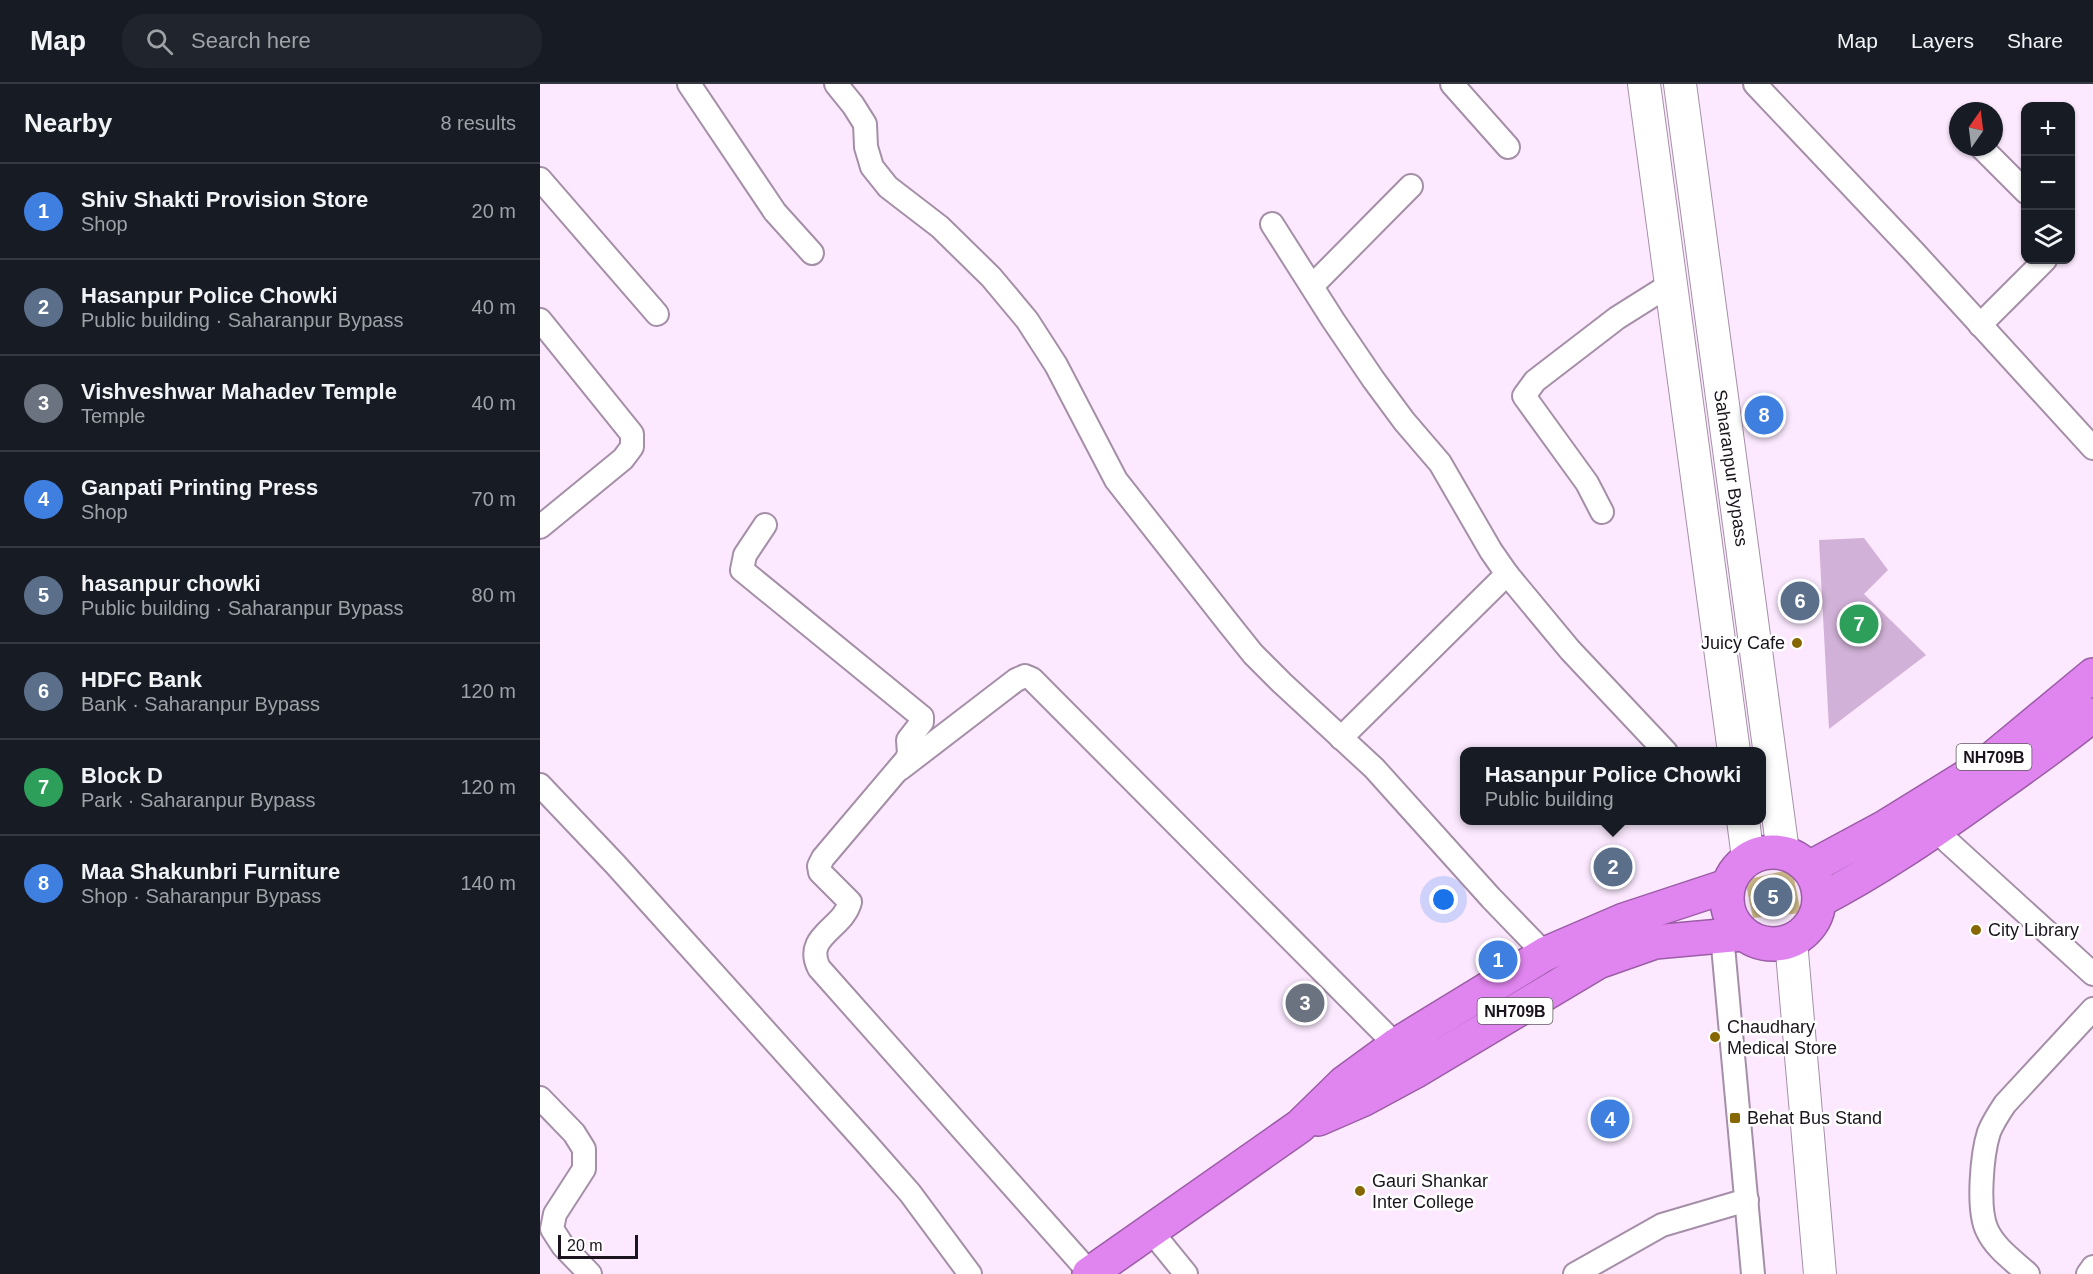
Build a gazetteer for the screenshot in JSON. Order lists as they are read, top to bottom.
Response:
{
  "streets": {
    "highway": ["NH709B"],
    "main road": ["Saharanpur Bypass"]
  },
  "crossings": [
    ["Saharanpur Bypass", "NH709B"]
  ],
  "places": {
    "other": [
      "Juicy Cafe",
      "City Library",
      "Chaudhary Medical Store",
      "Gauri Shankar Inter College"
    ],
    "transit": ["Behat Bus Stand"]
  },
  "scale_bar": "20 m",
  "north": "top",
  "page": {
    "header": "Map",
    "search": "Search here",
    "nav": ["Map", "Layers", "Share"],
    "heading": ["Nearby", "8 results"],
    "map_buttons": ["+", "−"],
    "list": [
      {
        "mark": "1",
        "name": "Shiv Shakti Provision Store",
        "note": "Shop",
        "value": "20 m"
      },
      {
        "mark": "2",
        "name": "Hasanpur Police Chowki",
        "note": "Public building · Saharanpur Bypass",
        "value": "40 m"
      },
      {
        "mark": "3",
        "name": "Vishveshwar Mahadev Temple",
        "note": "Temple",
        "value": "40 m"
      },
      {
        "mark": "4",
        "name": "Ganpati Printing Press",
        "note": "Shop",
        "value": "70 m"
      },
      {
        "mark": "5",
        "name": "hasanpur chowki",
        "note": "Public building · Saharanpur Bypass",
        "value": "80 m"
      },
      {
        "mark": "6",
        "name": "HDFC Bank",
        "note": "Bank · Saharanpur Bypass",
        "value": "120 m"
      },
      {
        "mark": "7",
        "name": "Block D",
        "note": "Park · Saharanpur Bypass",
        "value": "120 m"
      },
      {
        "mark": "8",
        "name": "Maa Shakunbri Furniture",
        "note": "Shop · Saharanpur Bypass",
        "value": "140 m"
      }
    ],
    "pins": [
      "8",
      "6",
      "7",
      "2",
      "5",
      "1",
      "3",
      "4"
    ],
    "popup": ["Hasanpur Police Chowki", "Public building"],
    "scale": "20 m"
  }
}
